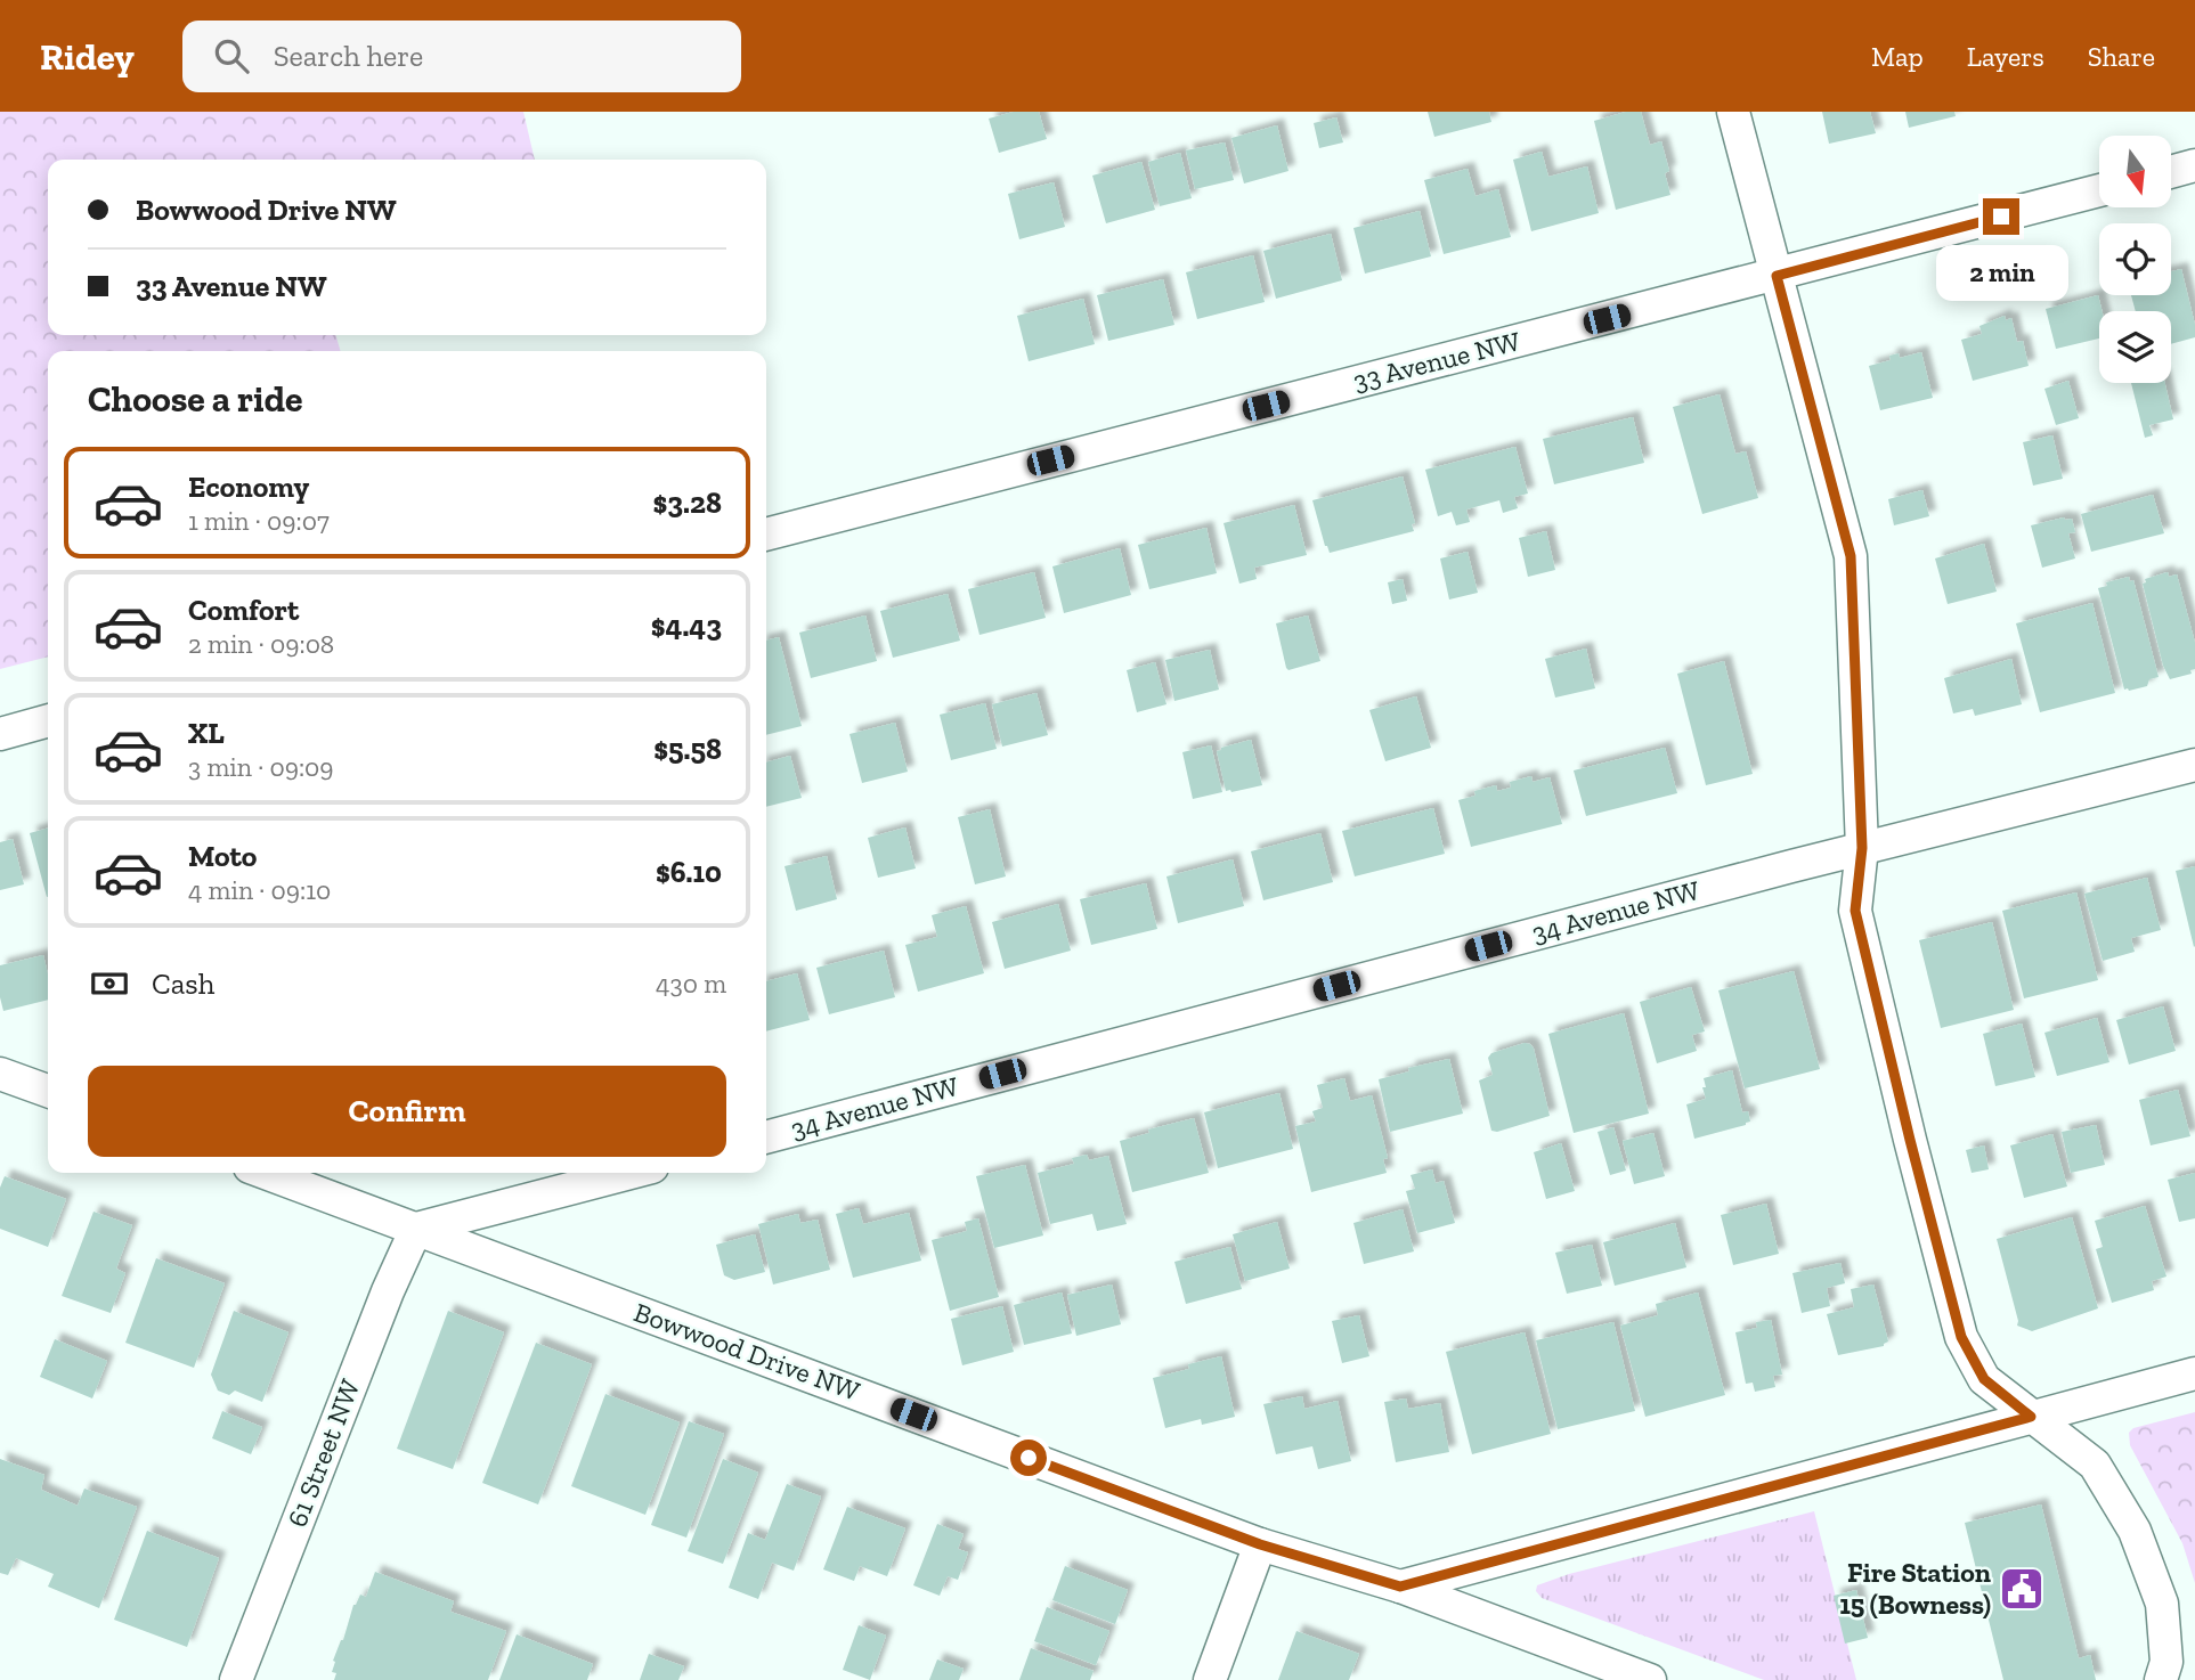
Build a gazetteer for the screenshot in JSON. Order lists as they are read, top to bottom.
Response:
{
  "streets": {
    "street": [
      "33 Avenue NW",
      "34 Avenue NW",
      "Bowwood Drive NW",
      "61 Street NW"
    ]
  },
  "crossings": [
    ["Bowwood Drive NW", "61 Street NW"]
  ],
  "places": {
    "public building": ["Fire Station 15 (Bowness)"]
  },
  "north": "bottom",
  "page": {
    "header": "Ridey",
    "search": "Search here",
    "nav": ["Map", "Layers", "Share"],
    "banner": ["Bowwood Drive NW", "33 Avenue NW"],
    "bubble": "2 min",
    "heading": "Choose a ride",
    "list": [
      {
        "name": "Economy",
        "note": "1 min · 09:07",
        "value": "$3.28"
      },
      {
        "name": "Comfort",
        "note": "2 min · 09:08",
        "value": "$4.43"
      },
      {
        "name": "XL",
        "note": "3 min · 09:09",
        "value": "$5.58"
      },
      {
        "name": "Moto",
        "note": "4 min · 09:10",
        "value": "$6.10"
      }
    ],
    "pay": ["Cash", "430 m"],
    "buttons": "Confirm"
  }
}
